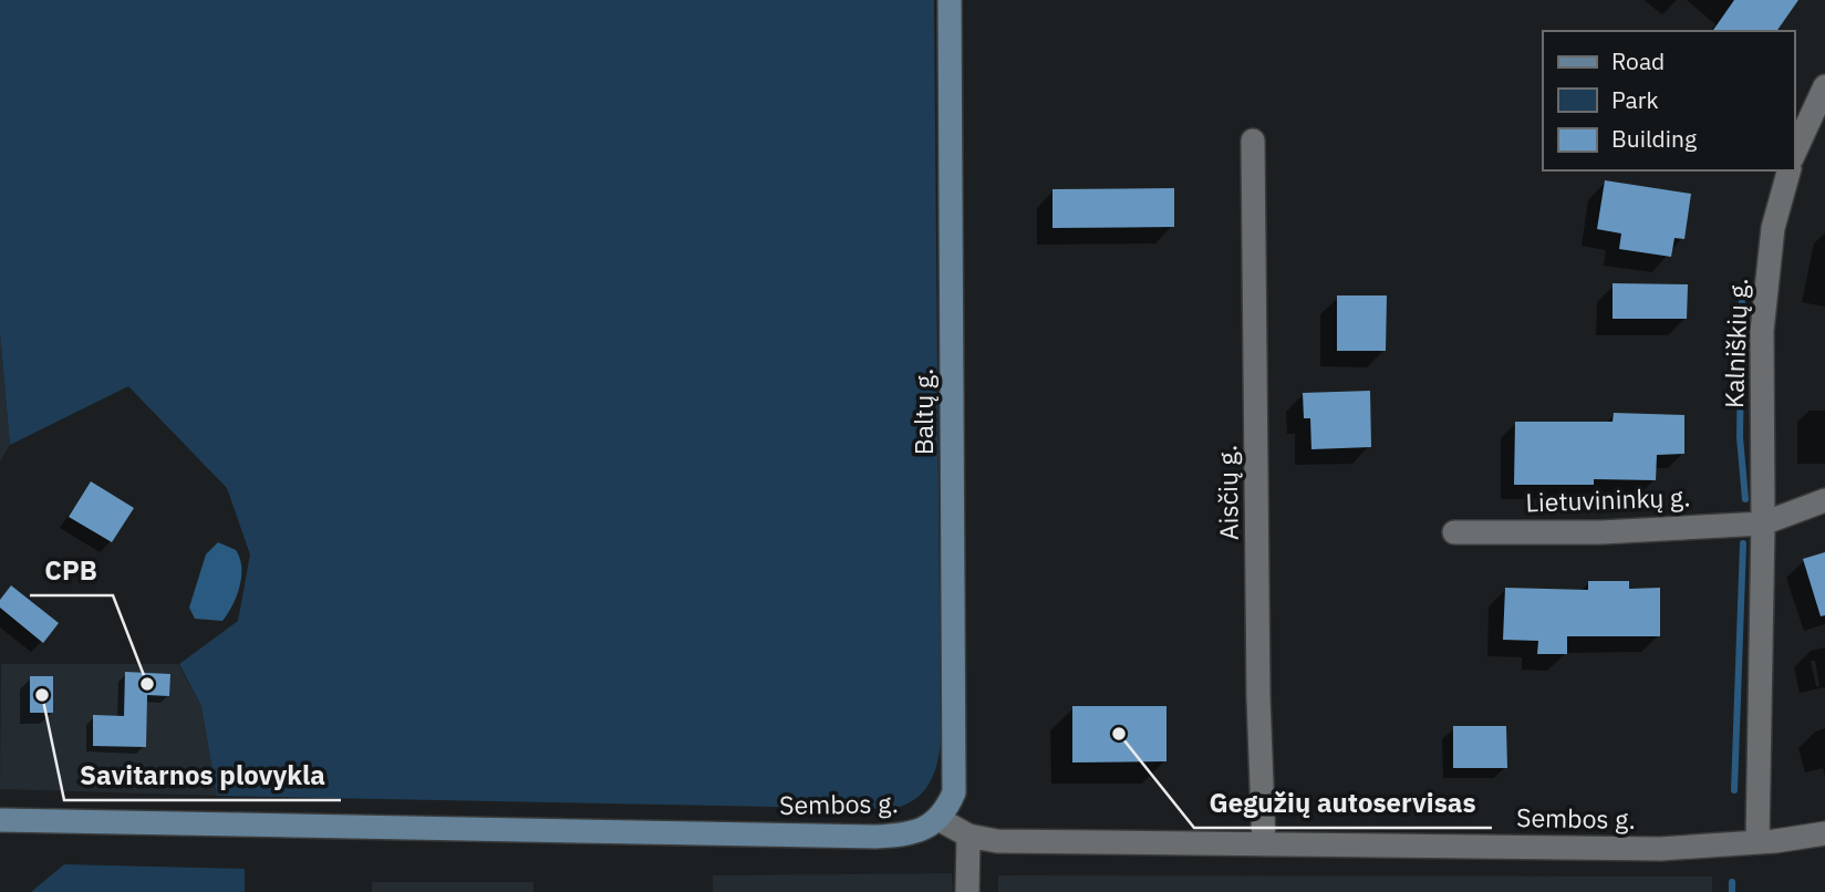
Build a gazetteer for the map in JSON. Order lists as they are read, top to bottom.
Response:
{
  "streets": {
    "main road": ["Baltų g.", "Sembos g."],
    "street": ["Kalniškių g.", "Aisčių g.", "Lietuvininkų g."]
  },
  "crossings": [
    ["Kalniškių g.", "Lietuvininkų g."],
    ["Kalniškių g.", "Sembos g."],
    ["Baltų g.", "Sembos g."],
    ["Aisčių g.", "Sembos g."]
  ],
  "places": ["CPB", "Savitarnos plovykla", "Gegužių autoservisas"],
  "legend": ["Road", "Park", "Building"]
}
